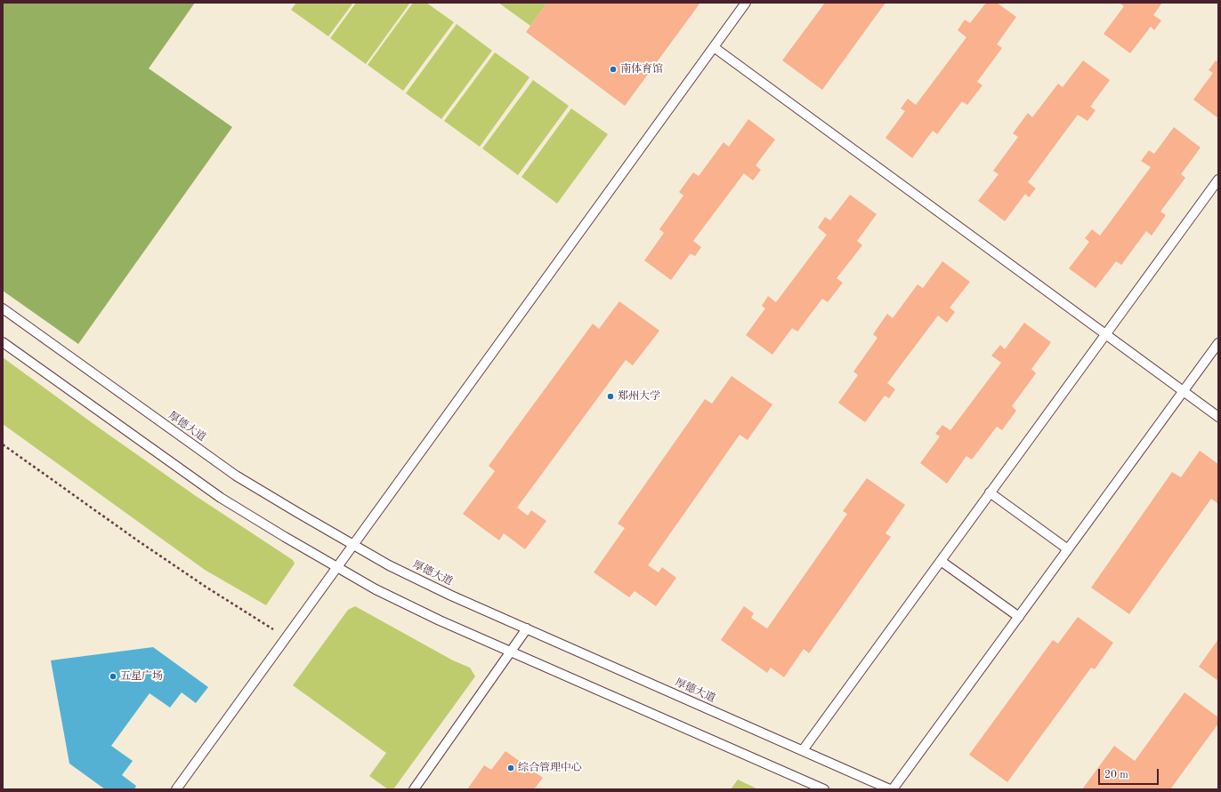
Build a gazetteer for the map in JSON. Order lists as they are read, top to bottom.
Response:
{
  "streets": {
    "lane": ["厚德大道"]
  },
  "places": [
    "南体育馆",
    "郑州大学",
    "五星广场",
    "综合管理中心"
  ],
  "scale_bar": "20 m"
}
